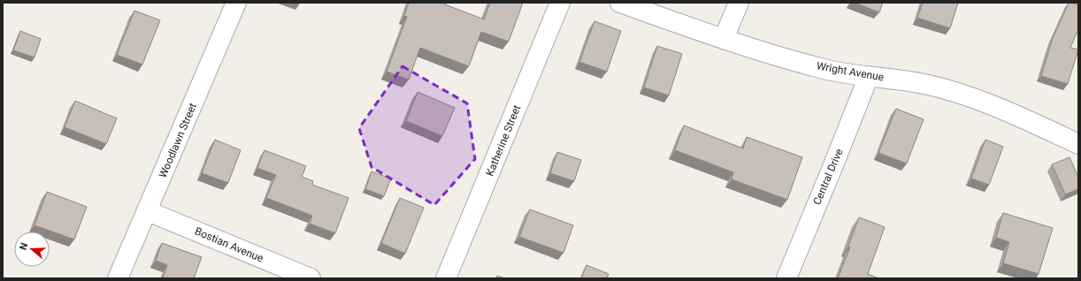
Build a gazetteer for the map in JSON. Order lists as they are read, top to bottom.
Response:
{
  "streets": {
    "street": [
      "Wright Avenue",
      "Woodlawn Street",
      "Katherine Street",
      "Central Drive",
      "Bostian Avenue"
    ]
  },
  "crossings": [
    ["Wright Avenue", "Central Drive"],
    ["Woodlawn Street", "Bostian Avenue"]
  ],
  "north": "left"
}
